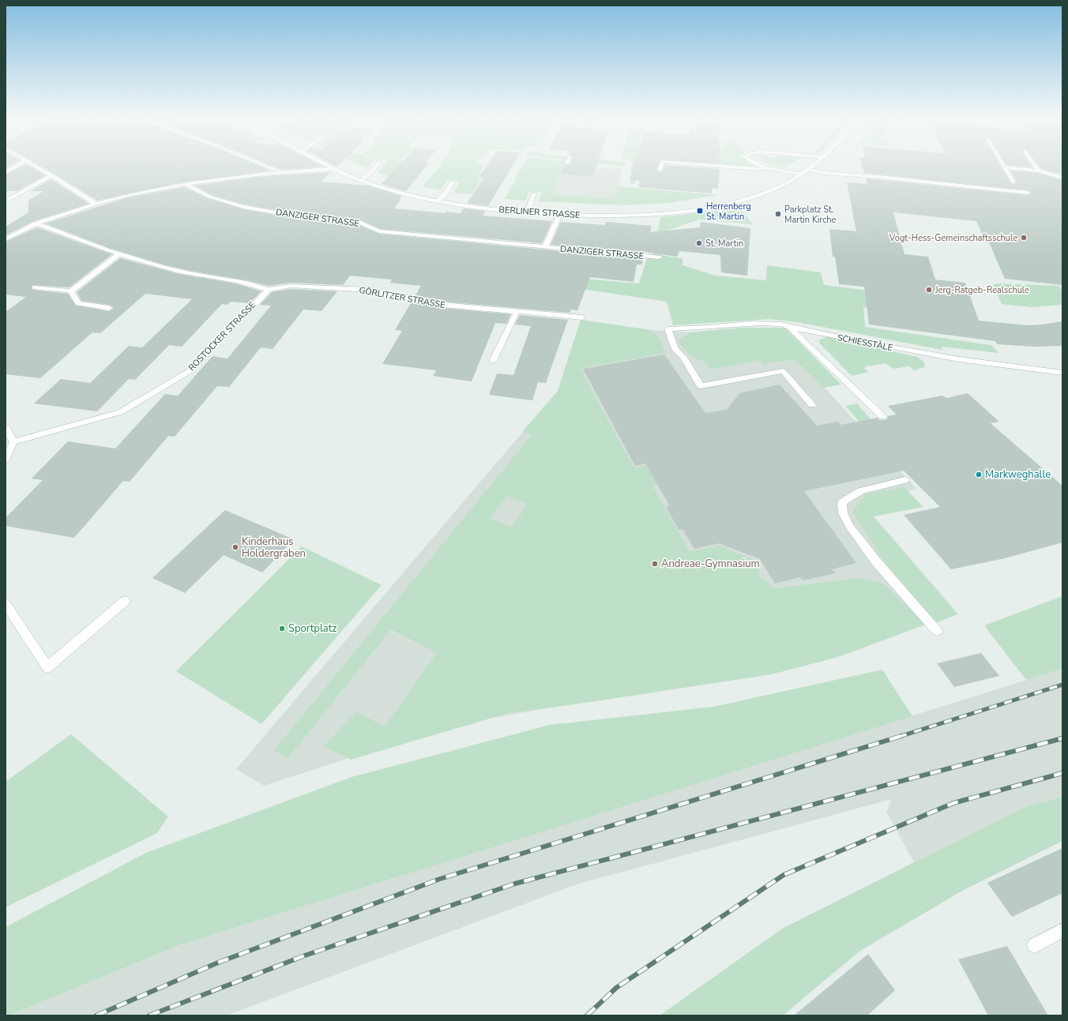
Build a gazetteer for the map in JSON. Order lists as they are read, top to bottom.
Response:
{
  "streets": {
    "street": [
      "BERLINER STRASSE",
      "DANZIGER STRASSE",
      "GÖRLITZER STRASSE",
      "ROSTOCKER STRASSE",
      "SCHIESSTÄLE"
    ]
  },
  "crossings": [
    ["BERLINER STRASSE", "DANZIGER STRASSE"],
    ["GÖRLITZER STRASSE", "ROSTOCKER STRASSE"]
  ],
  "places": {
    "transit": ["Herrenberg St. Martin"],
    "other": [
      "Parkplatz St. Martin Kirche",
      "Vogt-Hess-Gemeinschaftsschule",
      "St. Martin",
      "Jerg-Ratgeb-Realschule",
      "Markweghalle",
      "Kinderhaus Holdergraben",
      "Andreae-Gymnasium",
      "Sportplatz"
    ]
  }
}
